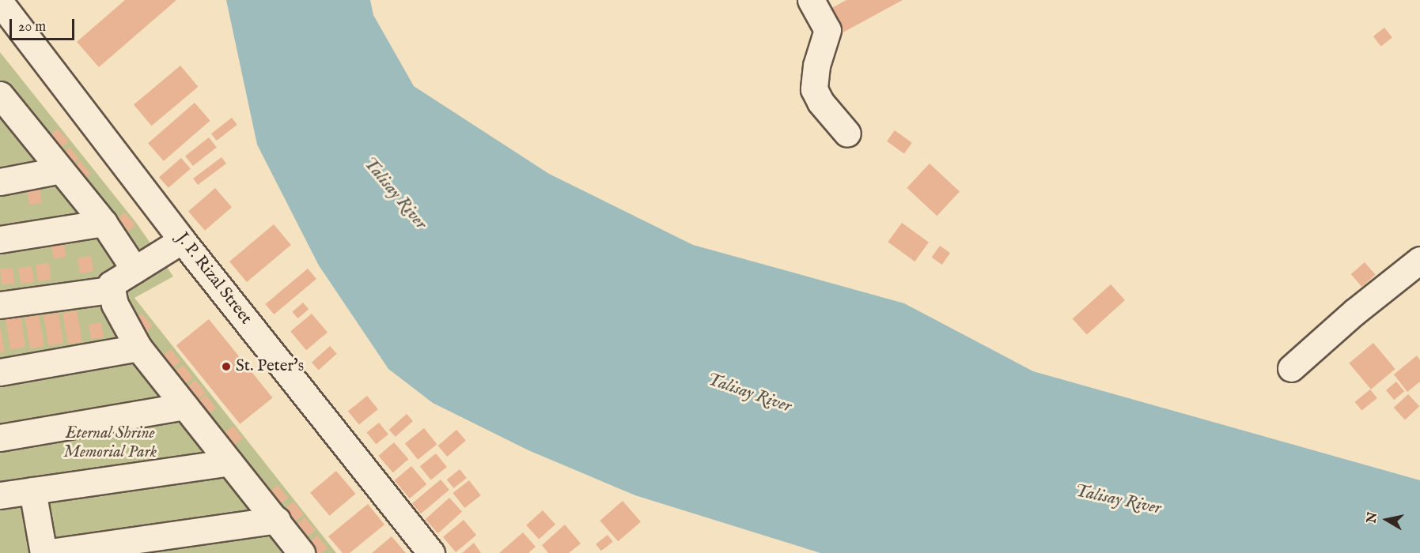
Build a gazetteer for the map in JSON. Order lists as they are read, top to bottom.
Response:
{
  "streets": {
    "street": ["J. P. Rizal Street"]
  },
  "water": ["Talisay River"],
  "parks": ["Eternal Shrine Memorial Park"],
  "places": ["St. Peter's"],
  "scale_bar": "20 m",
  "north": "left"
}
